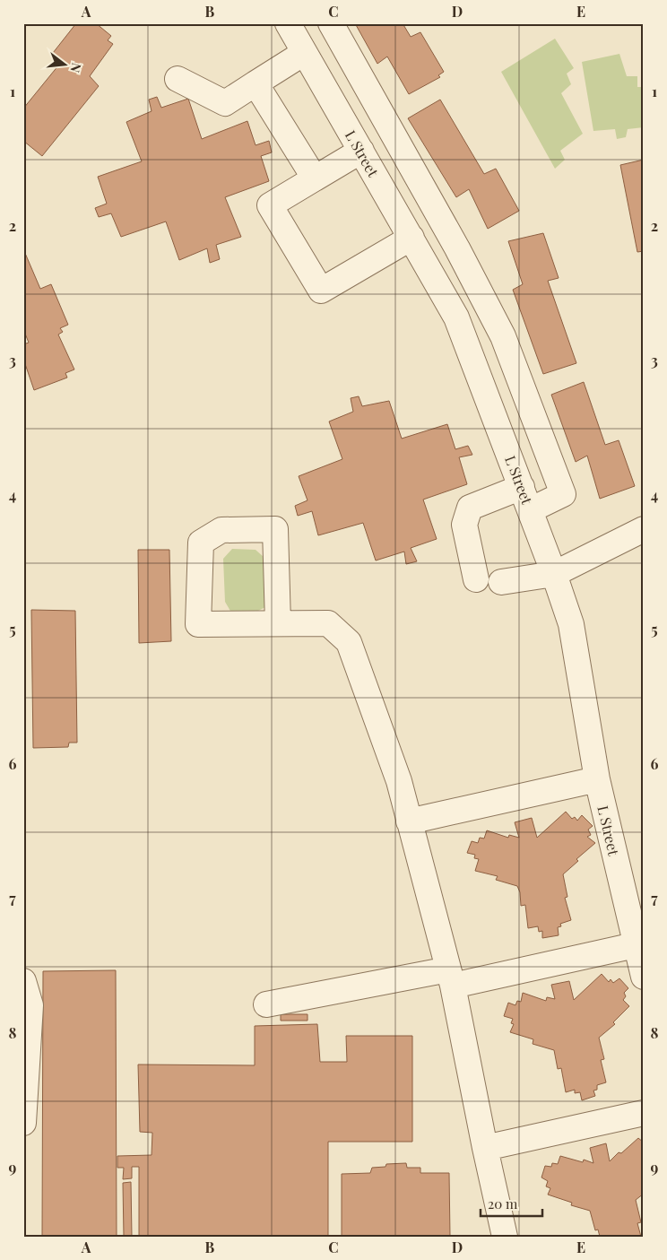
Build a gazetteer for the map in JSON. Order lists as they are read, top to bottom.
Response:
{
  "streets": {
    "street": ["L Street"]
  },
  "scale_bar": "20 m",
  "north": "right",
  "grid": {
    "columns": [
      "A",
      "B",
      "C",
      "D",
      "E"
    ],
    "rows": [
      "1",
      "2",
      "3",
      "4",
      "5",
      "6",
      "7",
      "8",
      "9"
    ]
  }
}
